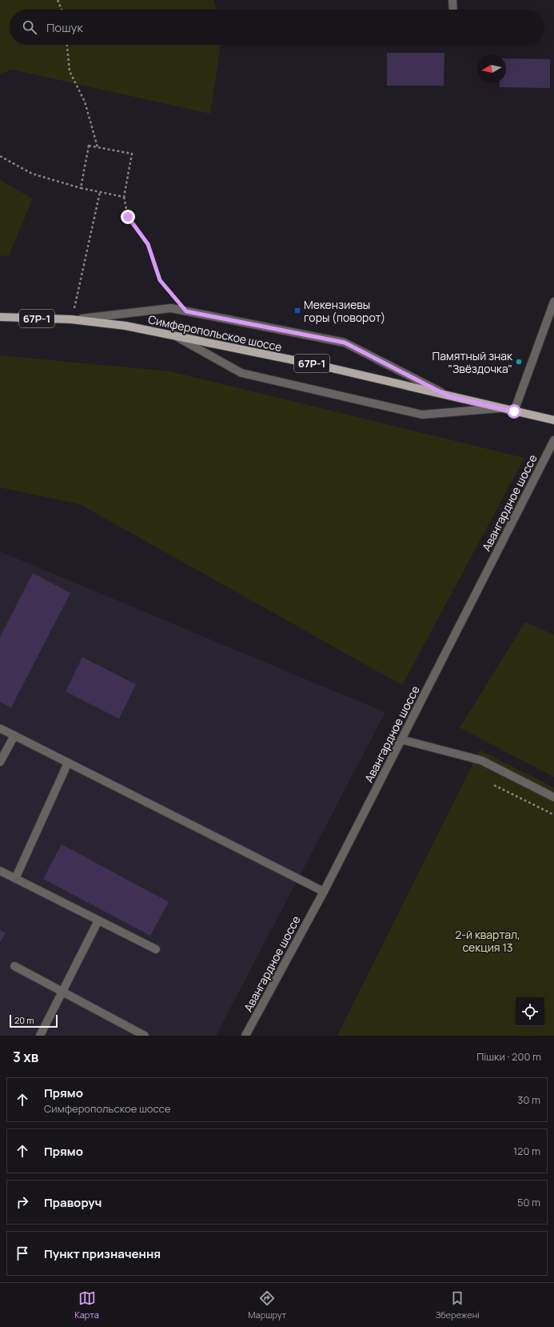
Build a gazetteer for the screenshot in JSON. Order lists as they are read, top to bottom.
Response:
{
  "streets": {
    "main road": ["67Р-1", "Симферопольское шоссе"],
    "street": ["Авангардное шоссе"]
  },
  "parks": ["2-й квартал, секция 13"],
  "places": {
    "transit": ["Мекензиевы горы (поворот)"],
    "other": ["Памятный знак \"Звёздочка\""]
  },
  "scale_bar": "20 m",
  "north": "left",
  "page": {
    "search": "Пошук",
    "scale": "20 m",
    "heading": ["3 хв", "Пішки · 200 m"],
    "list": [
      ["Прямо", "Симферопольское шоссе", "30 m"],
      ["Прямо", "120 m"],
      ["Праворуч", "50 m"],
      "Пункт призначення"
    ],
    "nav": ["Карта", "Маршрут", "Збережені"]
  }
}
